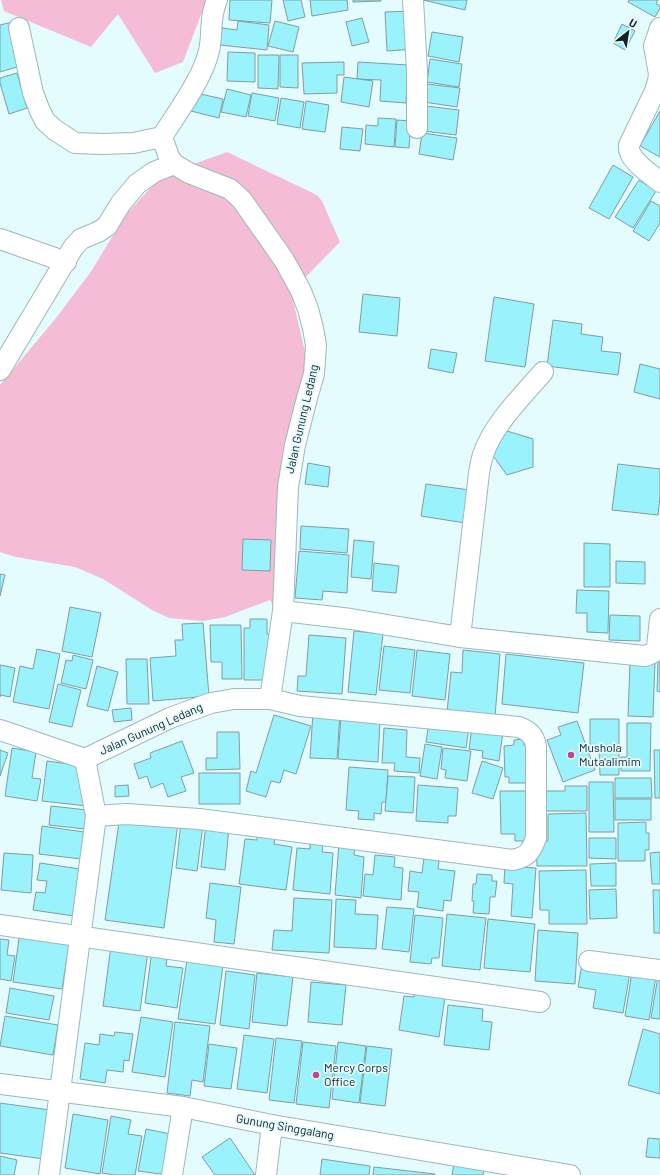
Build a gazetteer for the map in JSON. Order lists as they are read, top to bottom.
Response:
{
  "streets": {
    "street": ["Jalan Gunung Ledang", "Gunung Singgalang"]
  },
  "places": ["Mushola Muta'alimim", "Mercy Corps Office"],
  "north": "top right"
}
